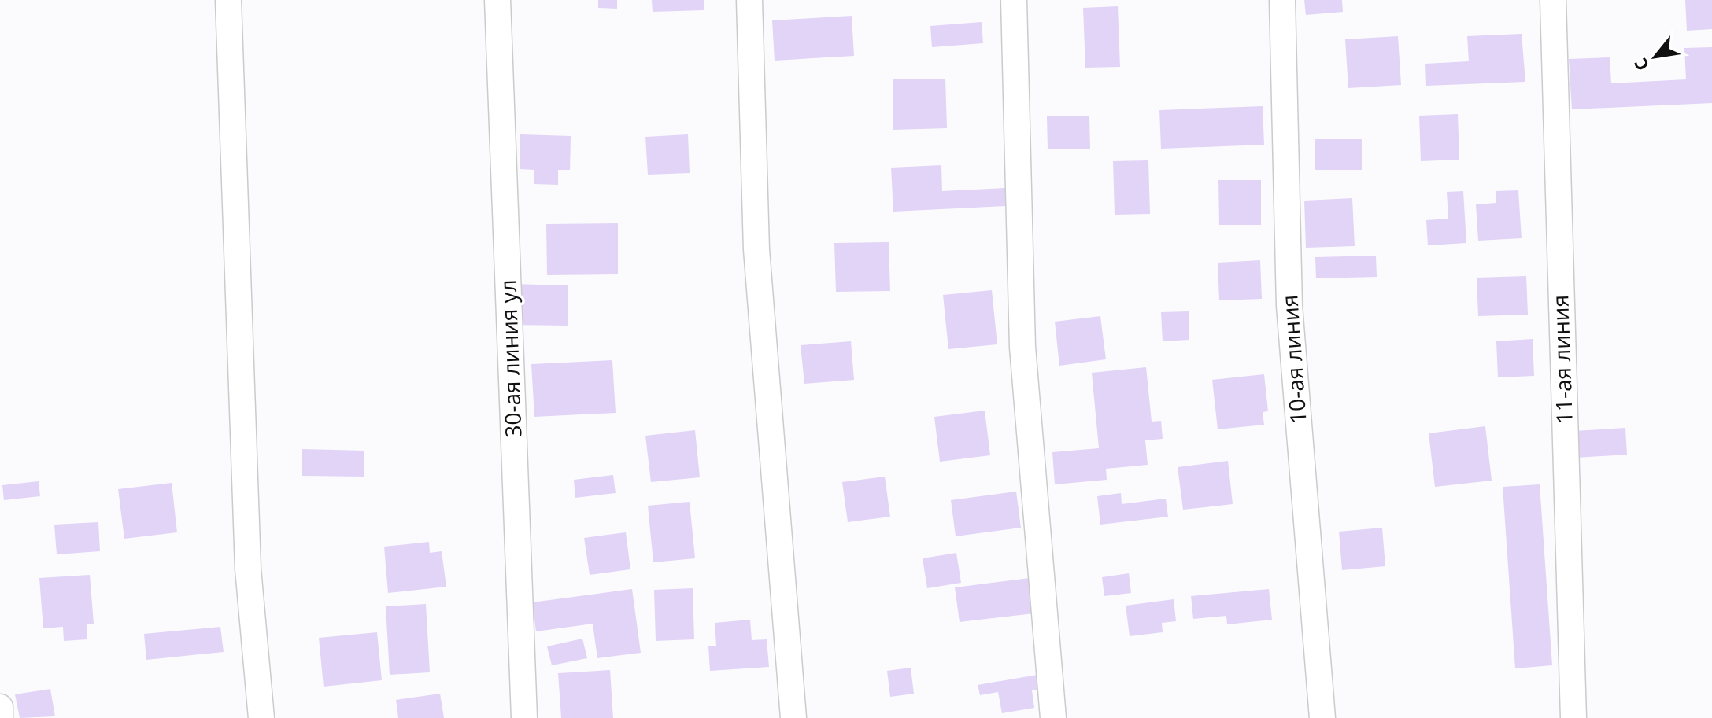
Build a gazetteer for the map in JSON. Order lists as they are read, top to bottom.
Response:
{
  "streets": {
    "street": ["30-ая линия ул", "10-ая линия", "11-ая линия"]
  },
  "north": "bottom left"
}
